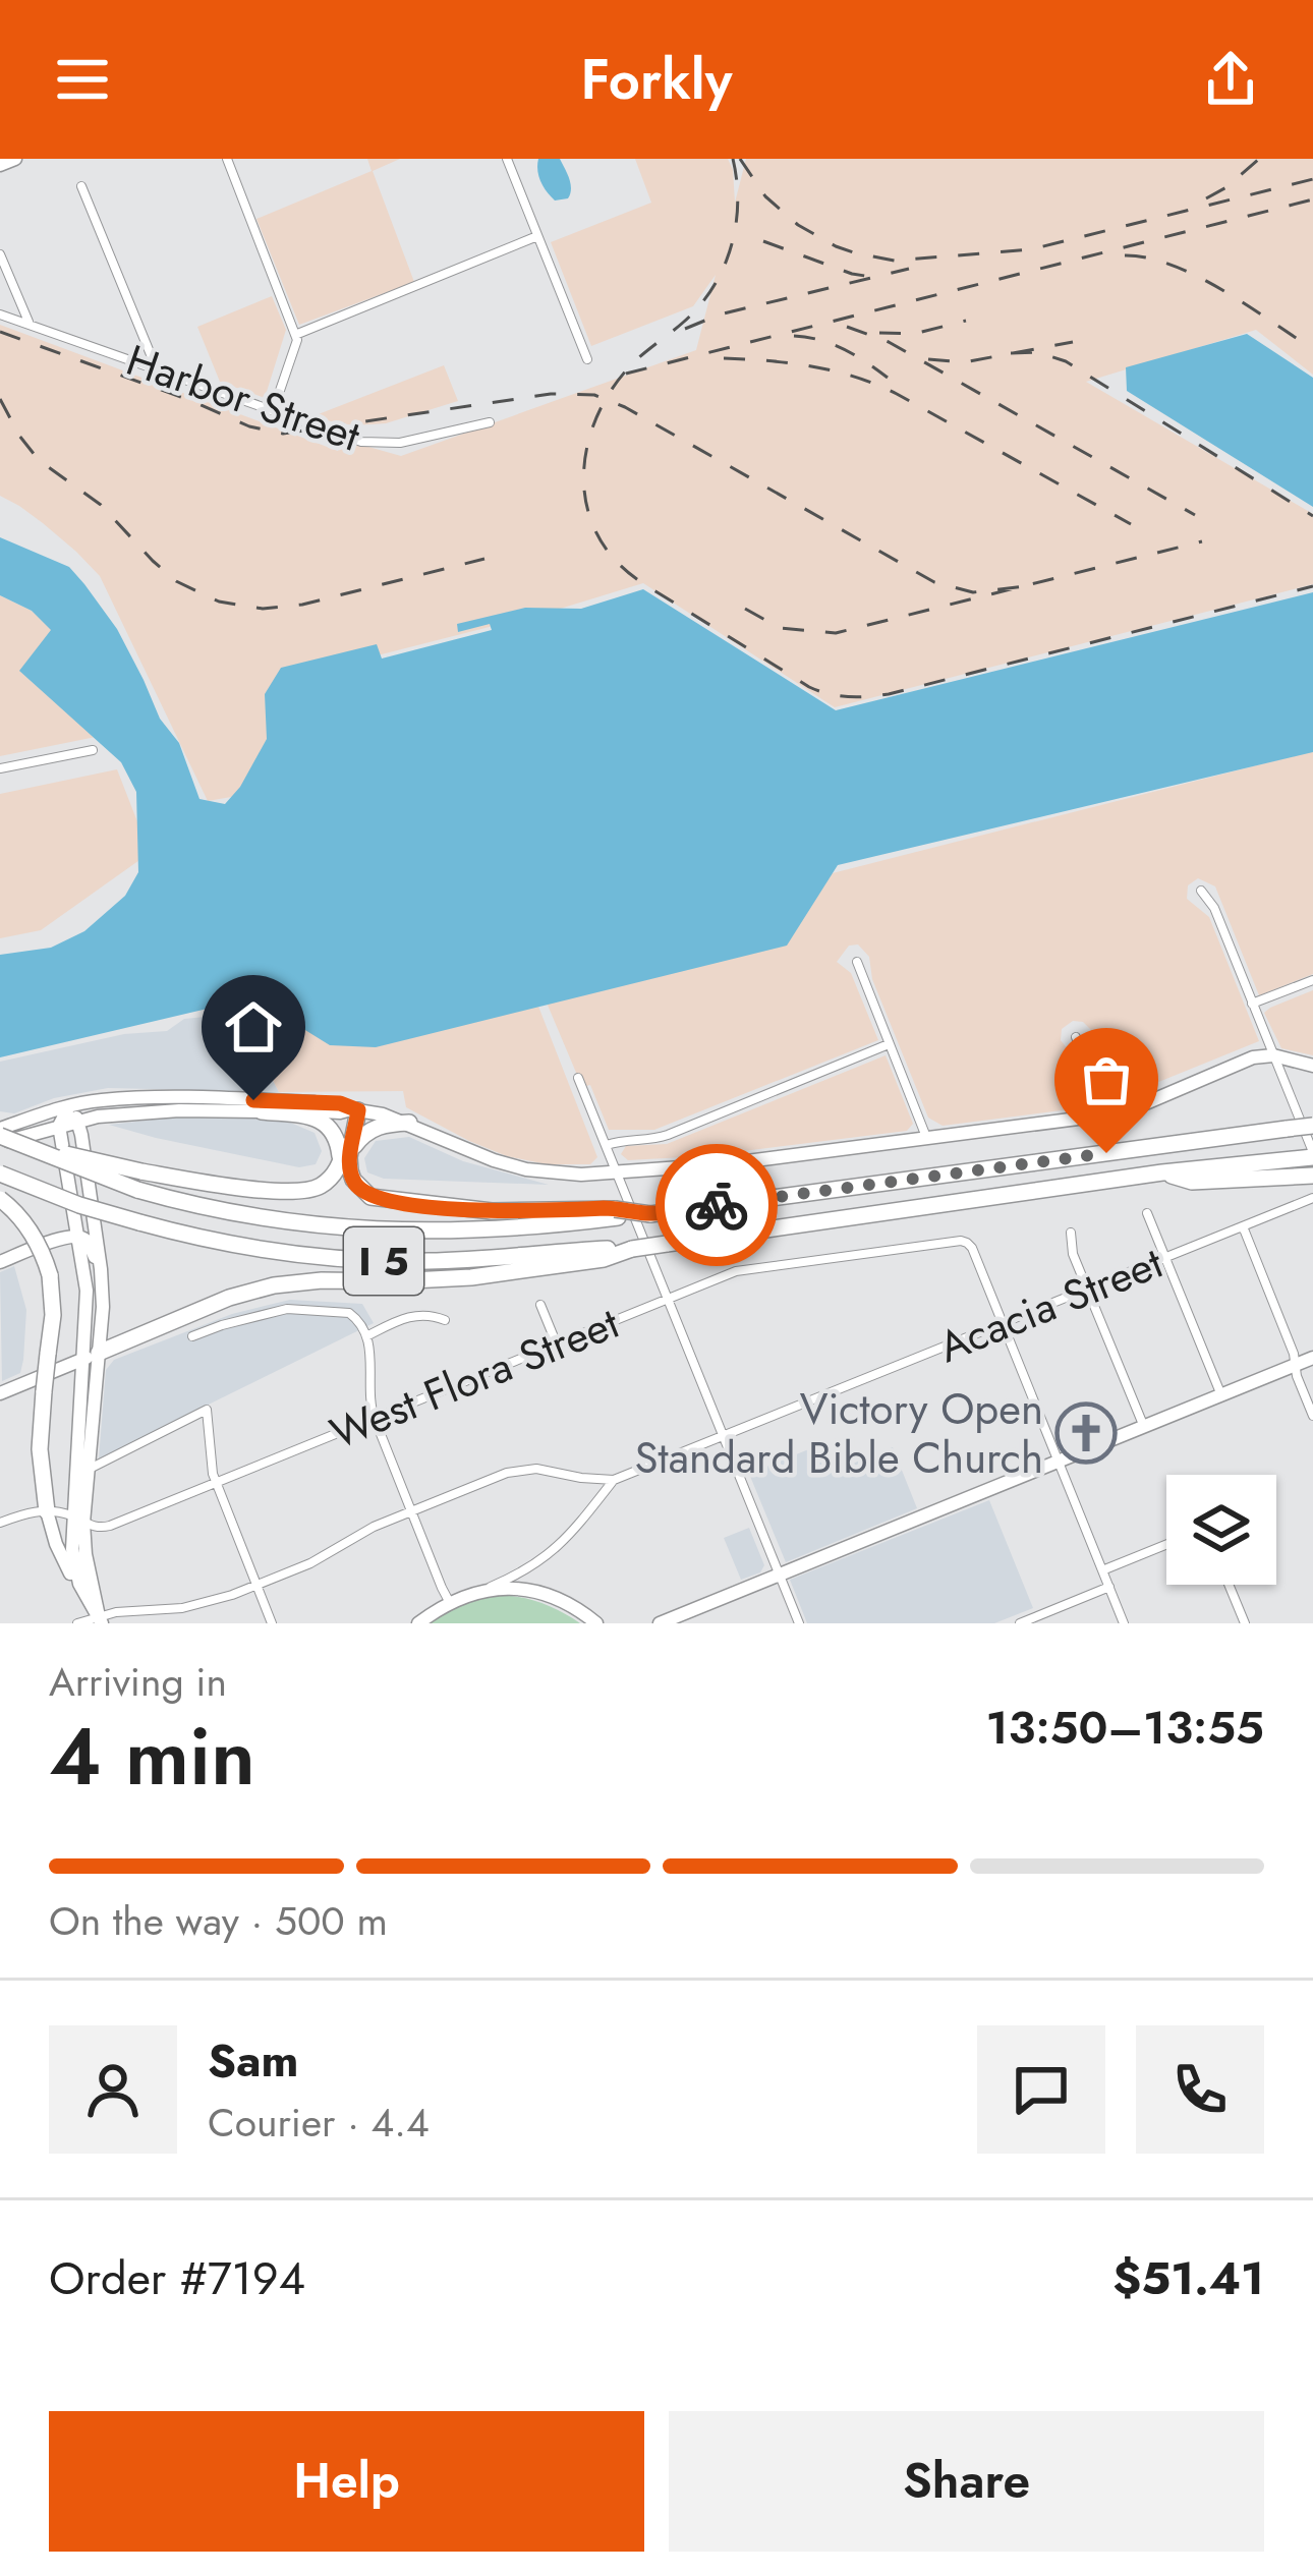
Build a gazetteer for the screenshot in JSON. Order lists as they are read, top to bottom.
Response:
{
  "streets": {
    "highway": ["I 5"],
    "street": ["Harbor Street", "Acacia Street", "West Flora Street"]
  },
  "crossings": [
    ["Acacia Street", "West Flora Street"]
  ],
  "places": {
    "church": ["Victory Open Standard Bible Church"]
  },
  "page": {
    "header": "Forkly",
    "heading": ["4 min", "Arriving in", "13:50–13:55"],
    "panel": [
      "Sam",
      "Courier · 4.4",
      "Order #7194",
      "$51.41"
    ],
    "bar": "On the way · 500 m",
    "buttons": ["Help", "Share"]
  }
}
